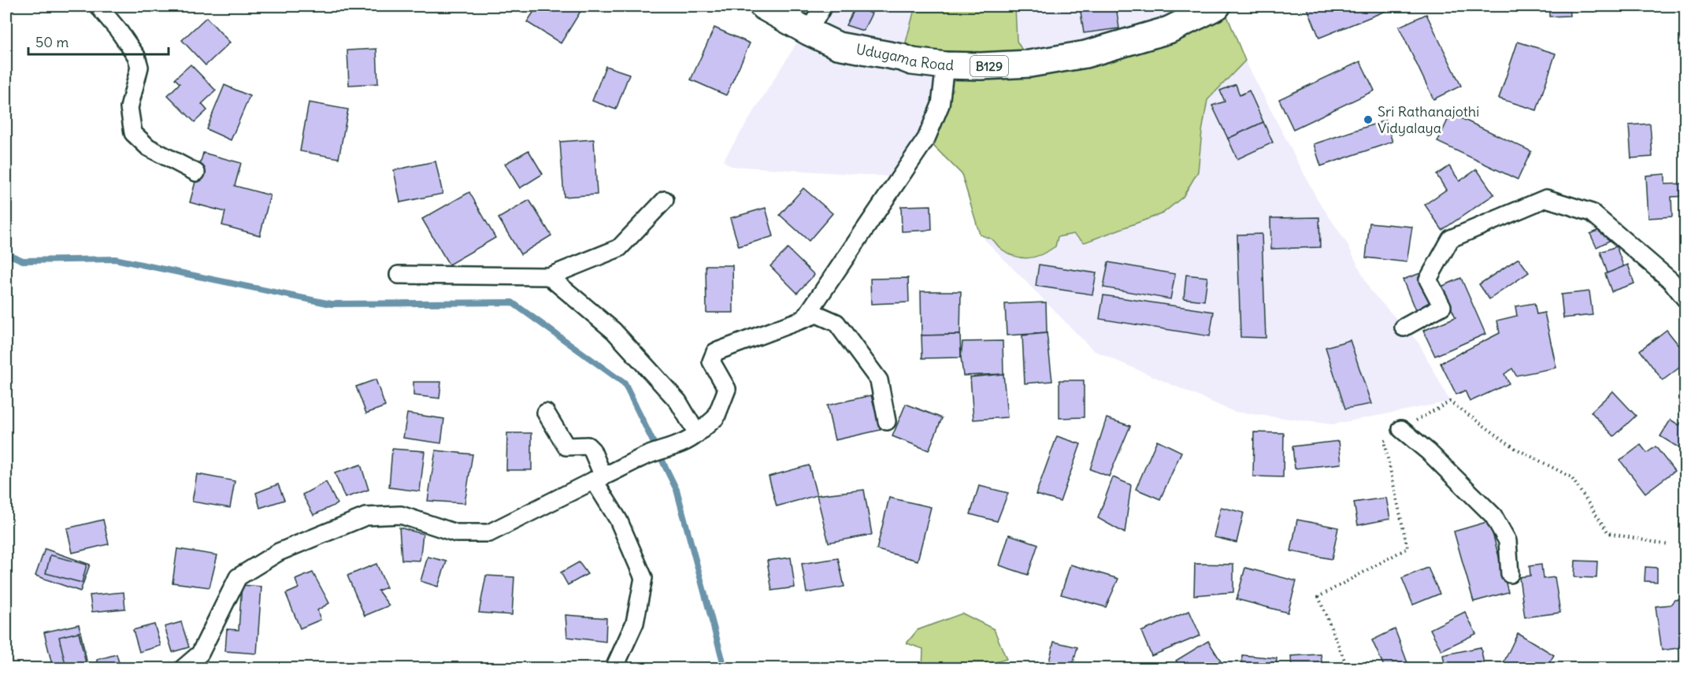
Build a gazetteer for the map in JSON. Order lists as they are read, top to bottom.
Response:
{
  "streets": {
    "main road": ["Udugama Road", "B129"]
  },
  "places": ["Sri Rathanajothi Vidyalaya"],
  "scale_bar": "50 m"
}
